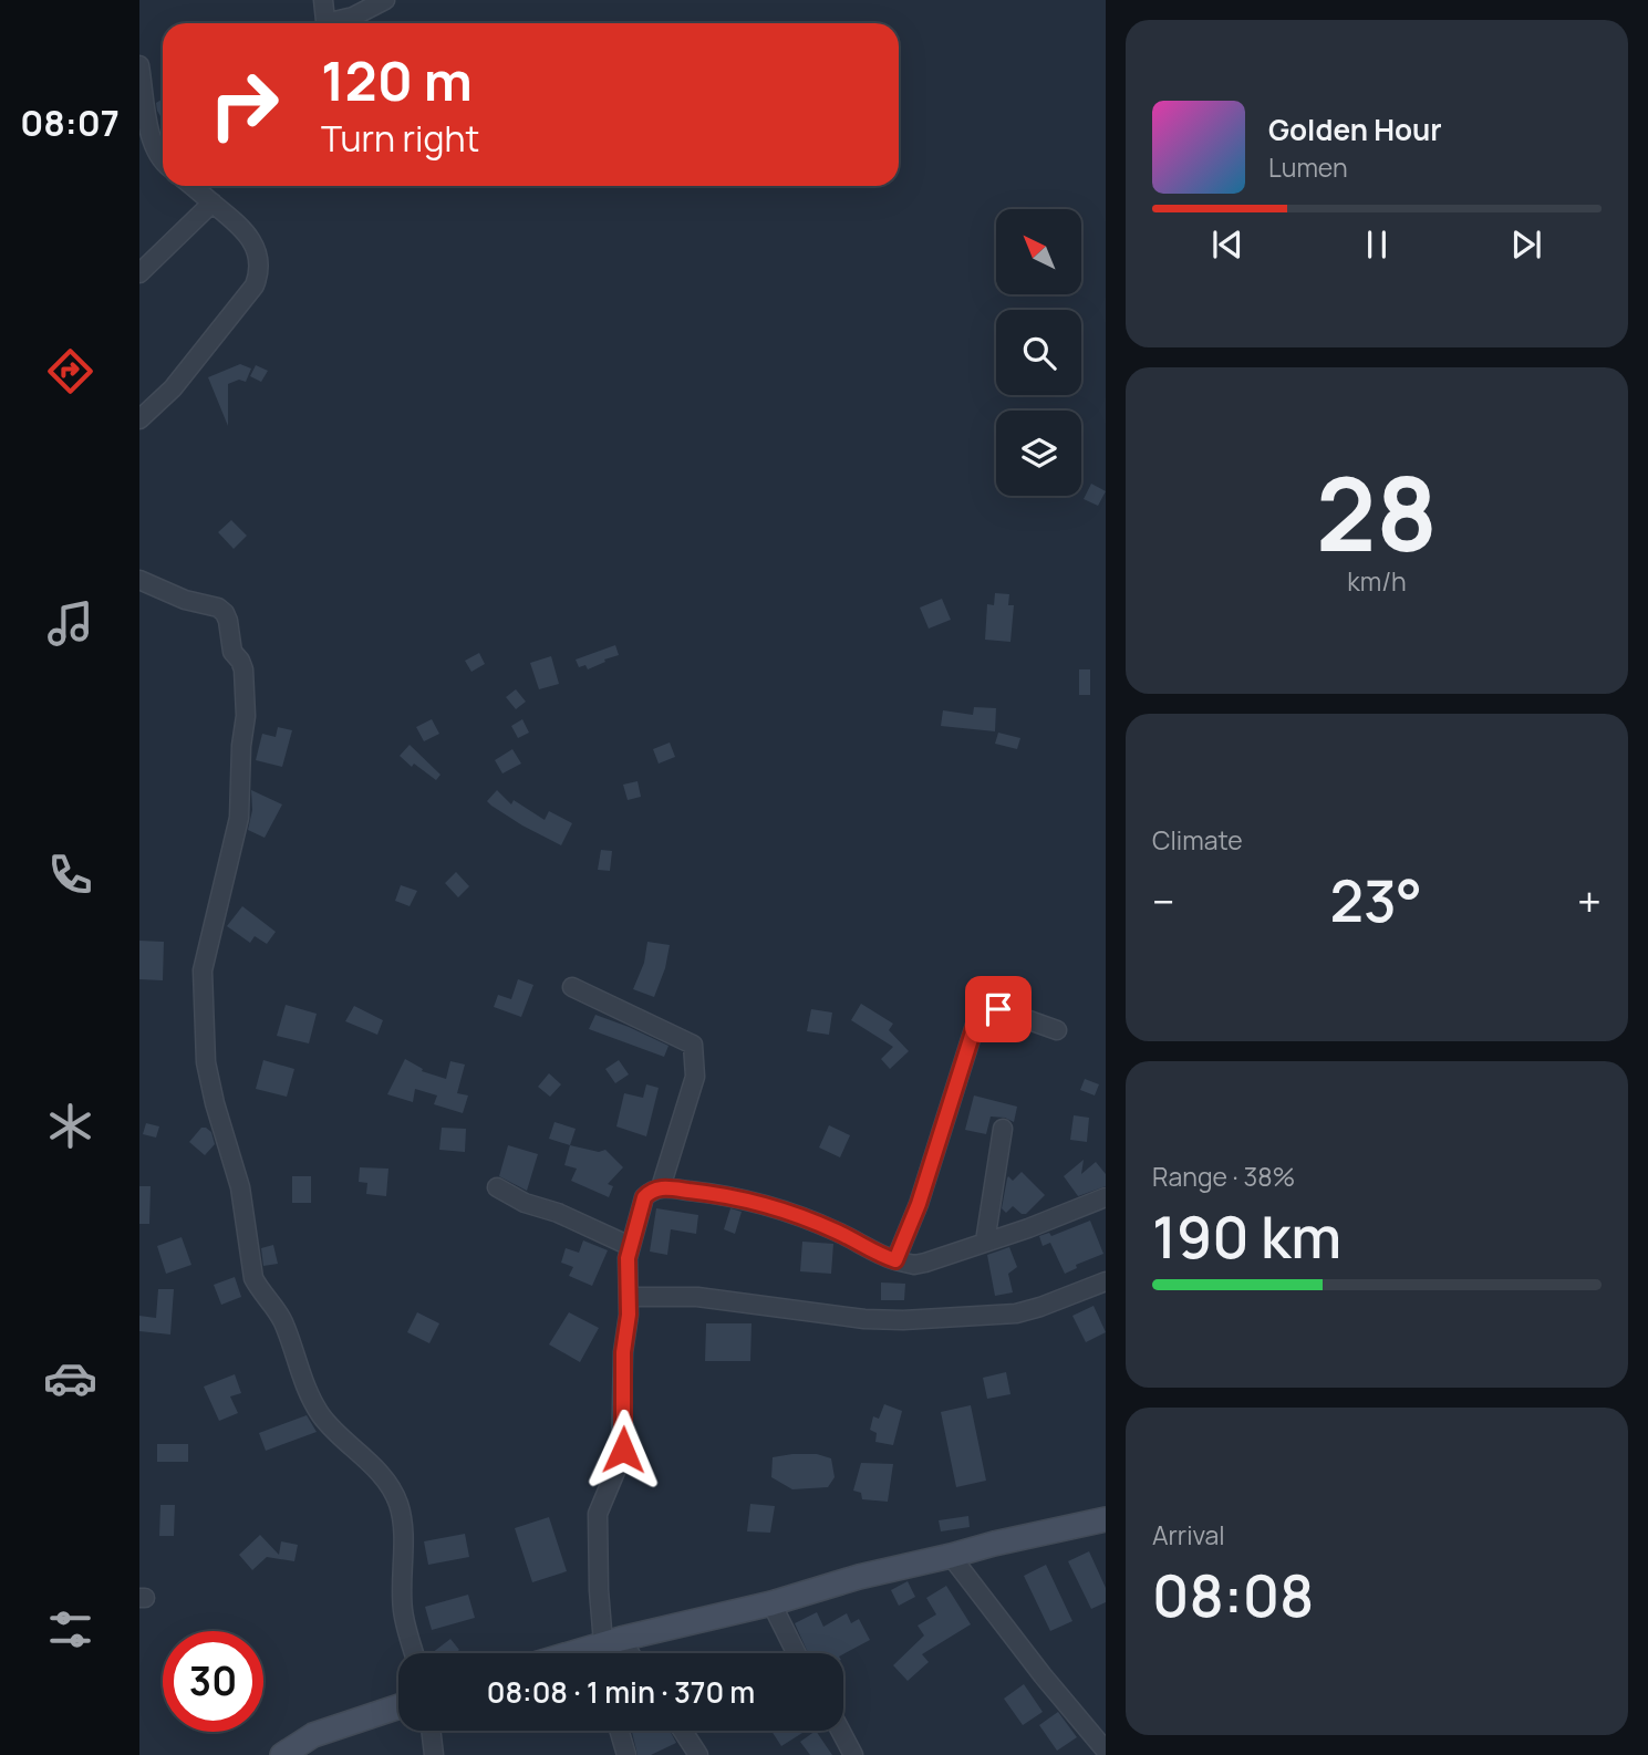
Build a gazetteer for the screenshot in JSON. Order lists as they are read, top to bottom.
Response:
{
  "north": "top left",
  "page": {
    "tabs": "08:07",
    "turn": ["120 m", "Turn right"],
    "song": ["Golden Hour", "Lumen"],
    "tile": [
      ["28", "km/h"],
      "Climate",
      ["Range · 38%", "190 km"],
      ["Arrival", "08:08"]
    ],
    "heat": ["−", "23°", "+"],
    "limit": "30",
    "trip": "08:08 · 1 min · 370 m"
  }
}
